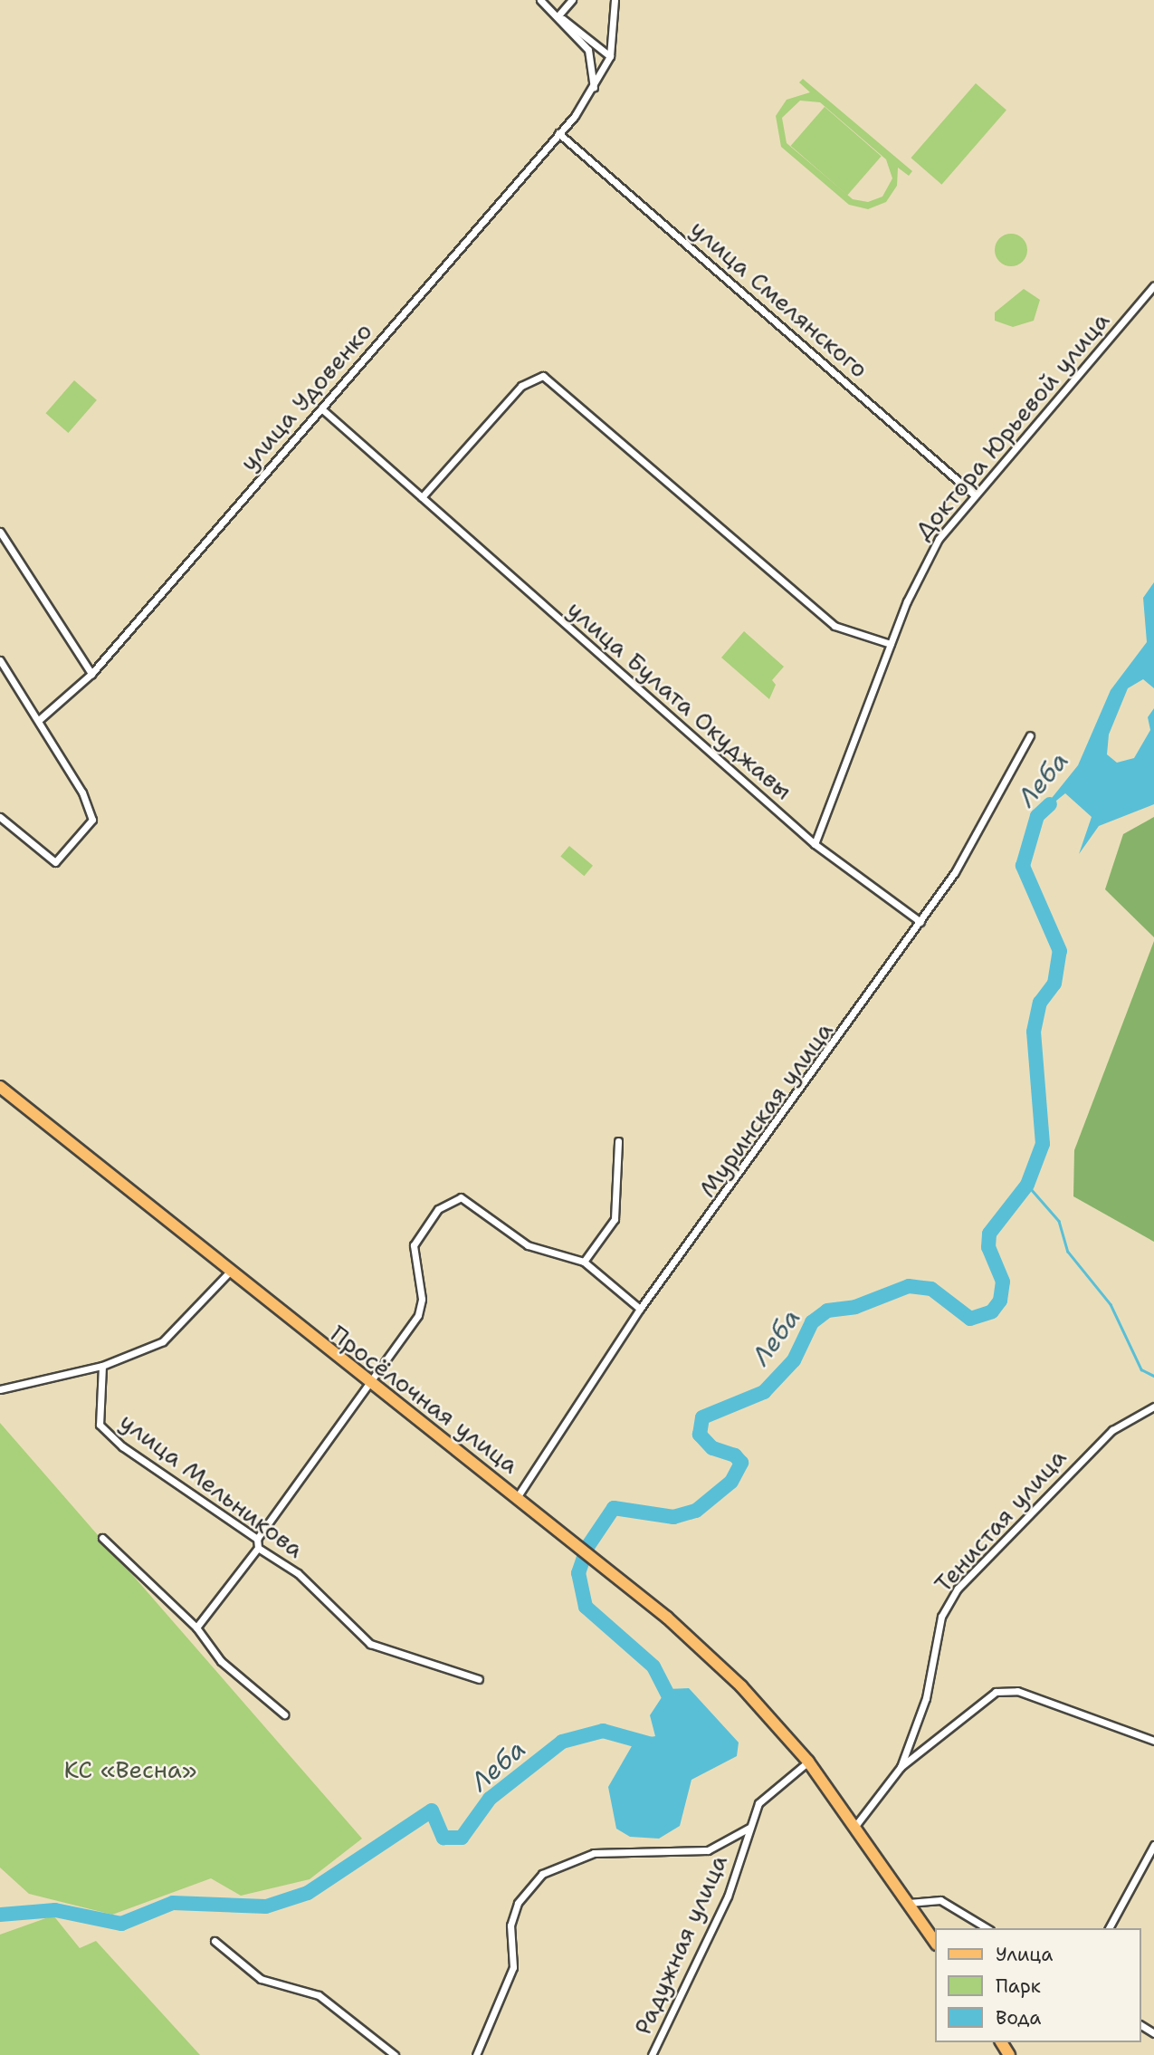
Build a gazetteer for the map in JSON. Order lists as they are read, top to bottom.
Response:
{
  "streets": {
    "main road": ["Просёлочная улица"],
    "street": [
      "улица Смелянского",
      "улица Удовенко",
      "Доктора Юрьевой улица",
      "улица Булата Окуджавы",
      "Муринская улица",
      "улица Мельникова",
      "Тенистая улица",
      "Радужная улица"
    ]
  },
  "crossings": [
    ["улица Смелянского", "улица Удовенко"],
    ["улица Смелянского", "Доктора Юрьевой улица"],
    ["улица Удовенко", "улица Булата Окуджавы"],
    ["Доктора Юрьевой улица", "улица Булата Окуджавы"],
    ["улица Булата Окуджавы", "Муринская улица"],
    ["Муринская улица", "Просёлочная улица"],
    ["Просёлочная улица", "Радужная улица"]
  ],
  "water": ["Леба"],
  "parks": ["КС «Весна»"],
  "legend": ["Улица", "Парк", "Вода"]
}
